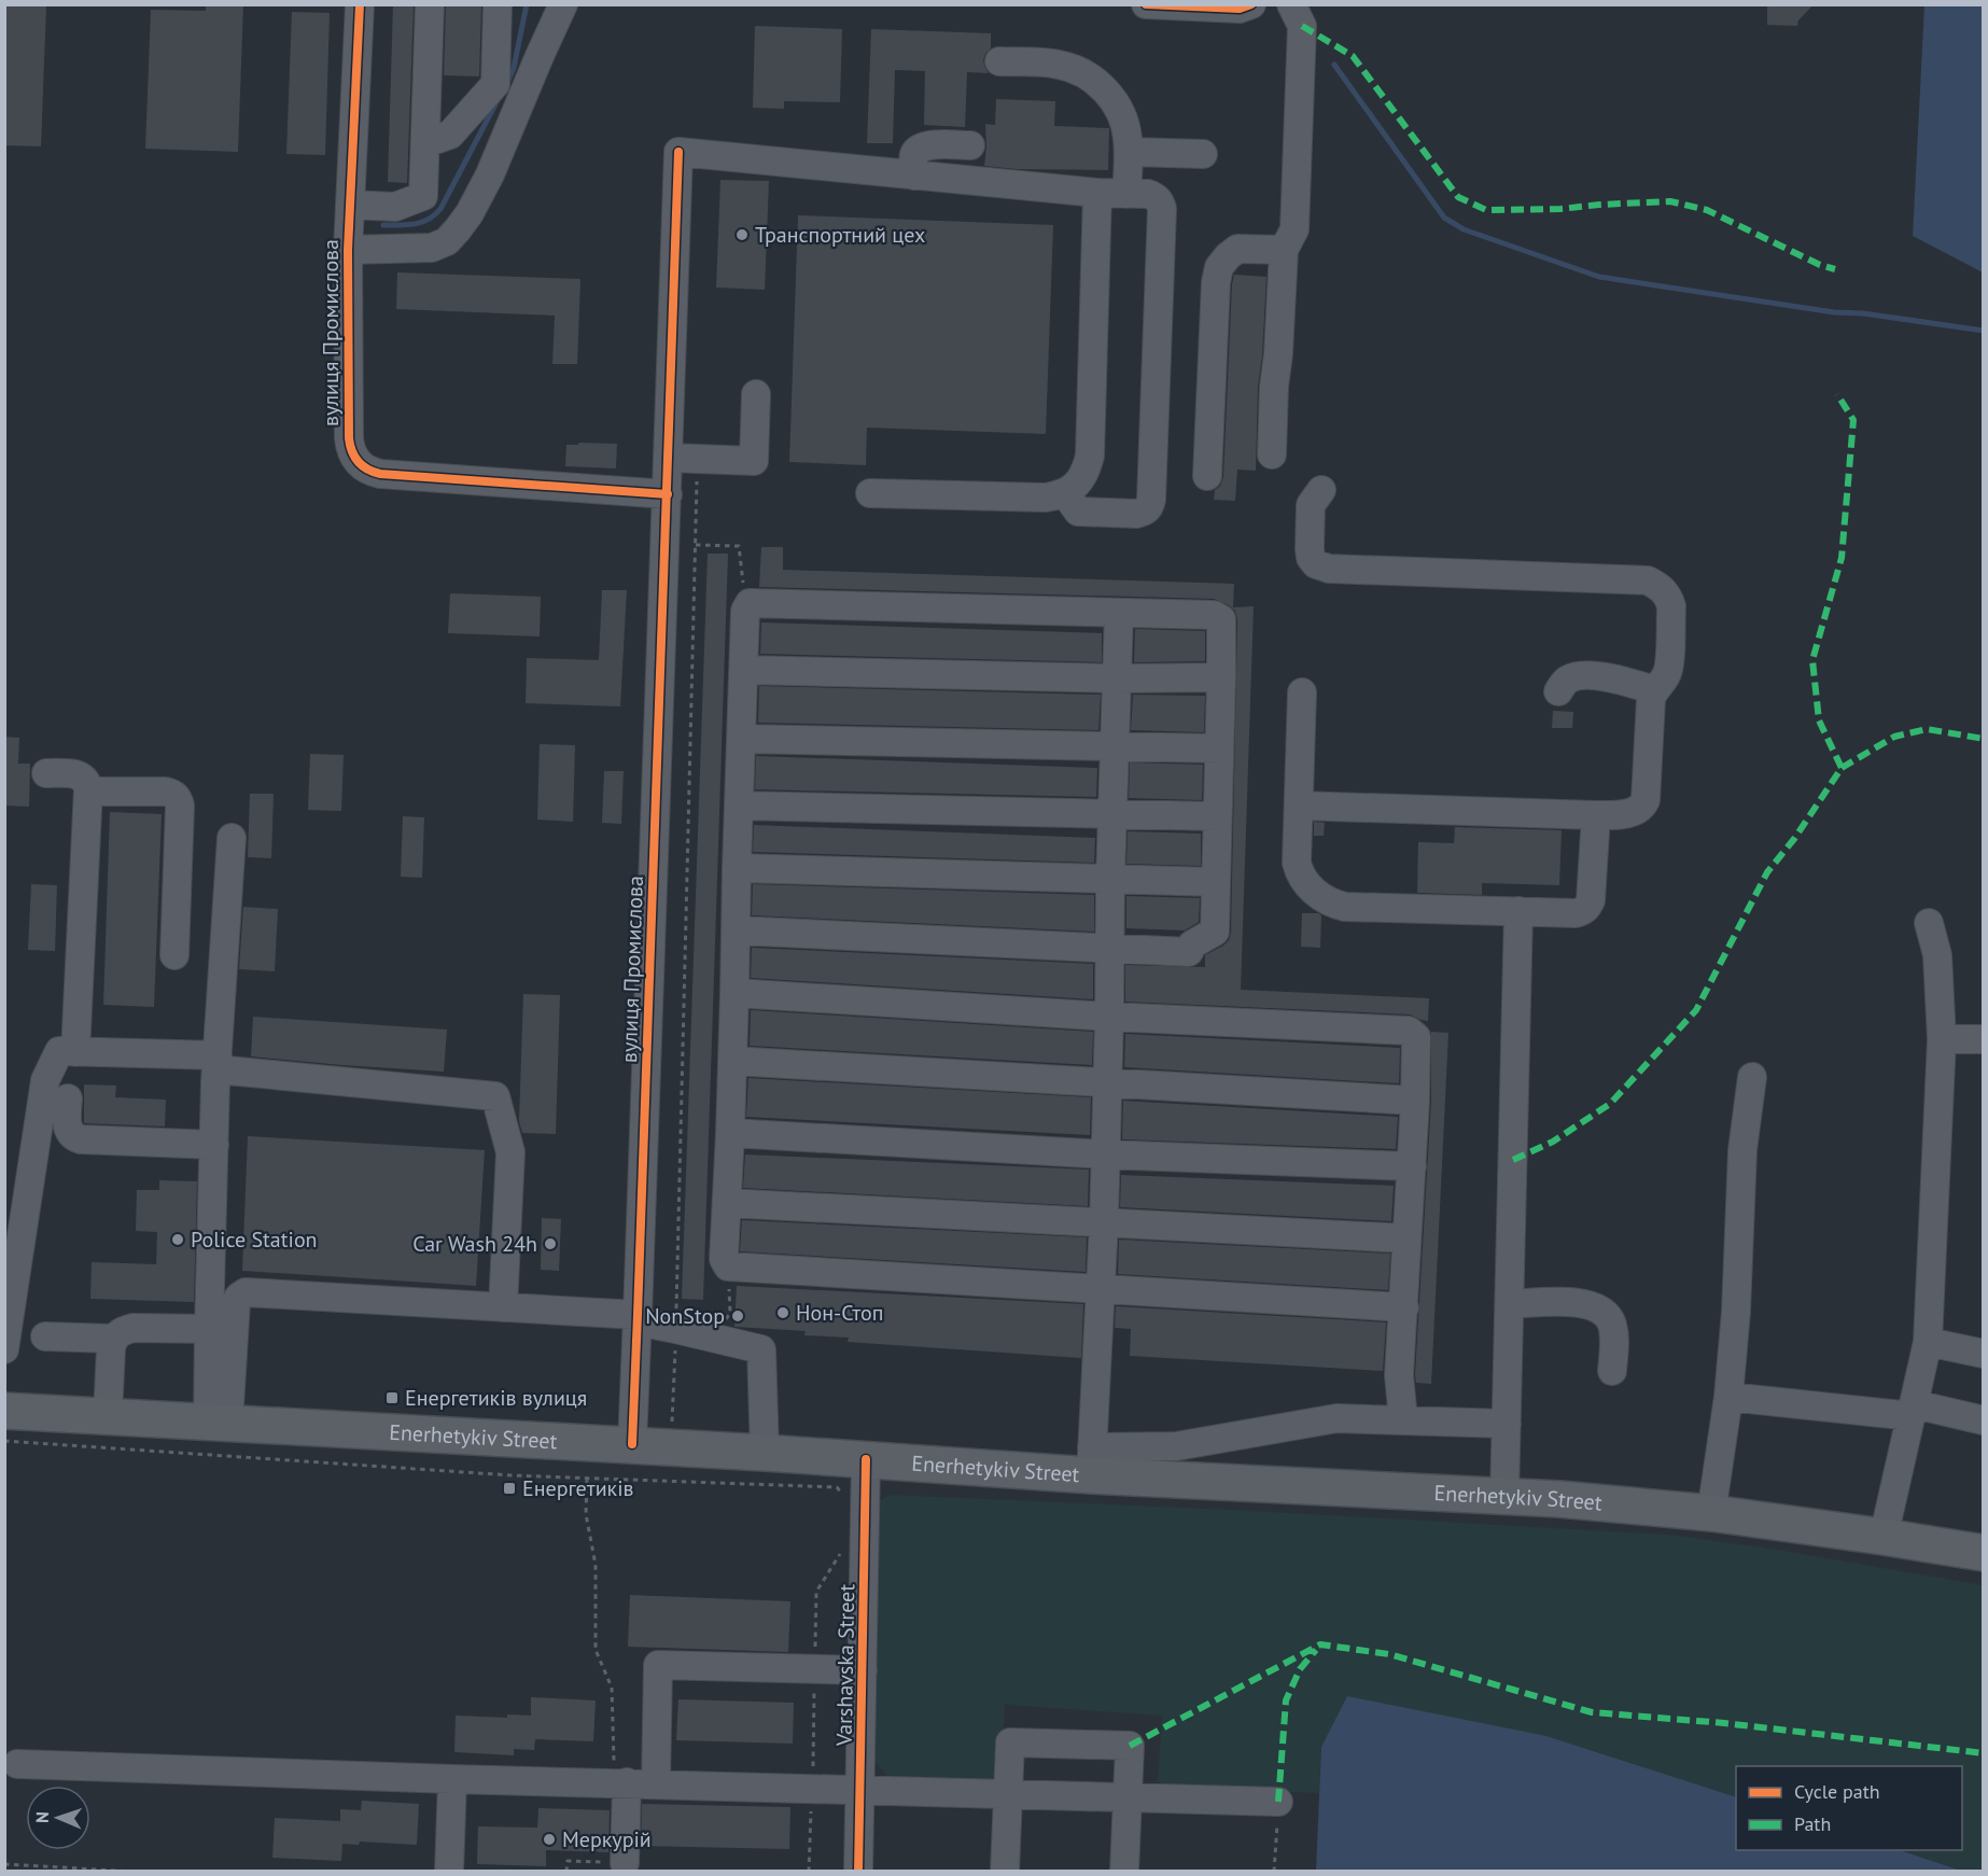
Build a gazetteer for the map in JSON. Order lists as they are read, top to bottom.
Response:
{
  "streets": {
    "main road": ["Enerhetykiv Street"],
    "street": ["вулиця Промислова", "Varshavska Street"]
  },
  "crossings": [
    ["вулиця Промислова", "Enerhetykiv Street"],
    ["Enerhetykiv Street", "Varshavska Street"]
  ],
  "places": {
    "other": [
      "Транспортний цех",
      "Police Station",
      "Car Wash 24h",
      "Нон-Стоп",
      "NonStop",
      "Меркурій"
    ],
    "transit": ["Енергетиків вулиця", "Енергетиків"]
  },
  "legend": ["Cycle path", "Path"],
  "north": "left"
}
